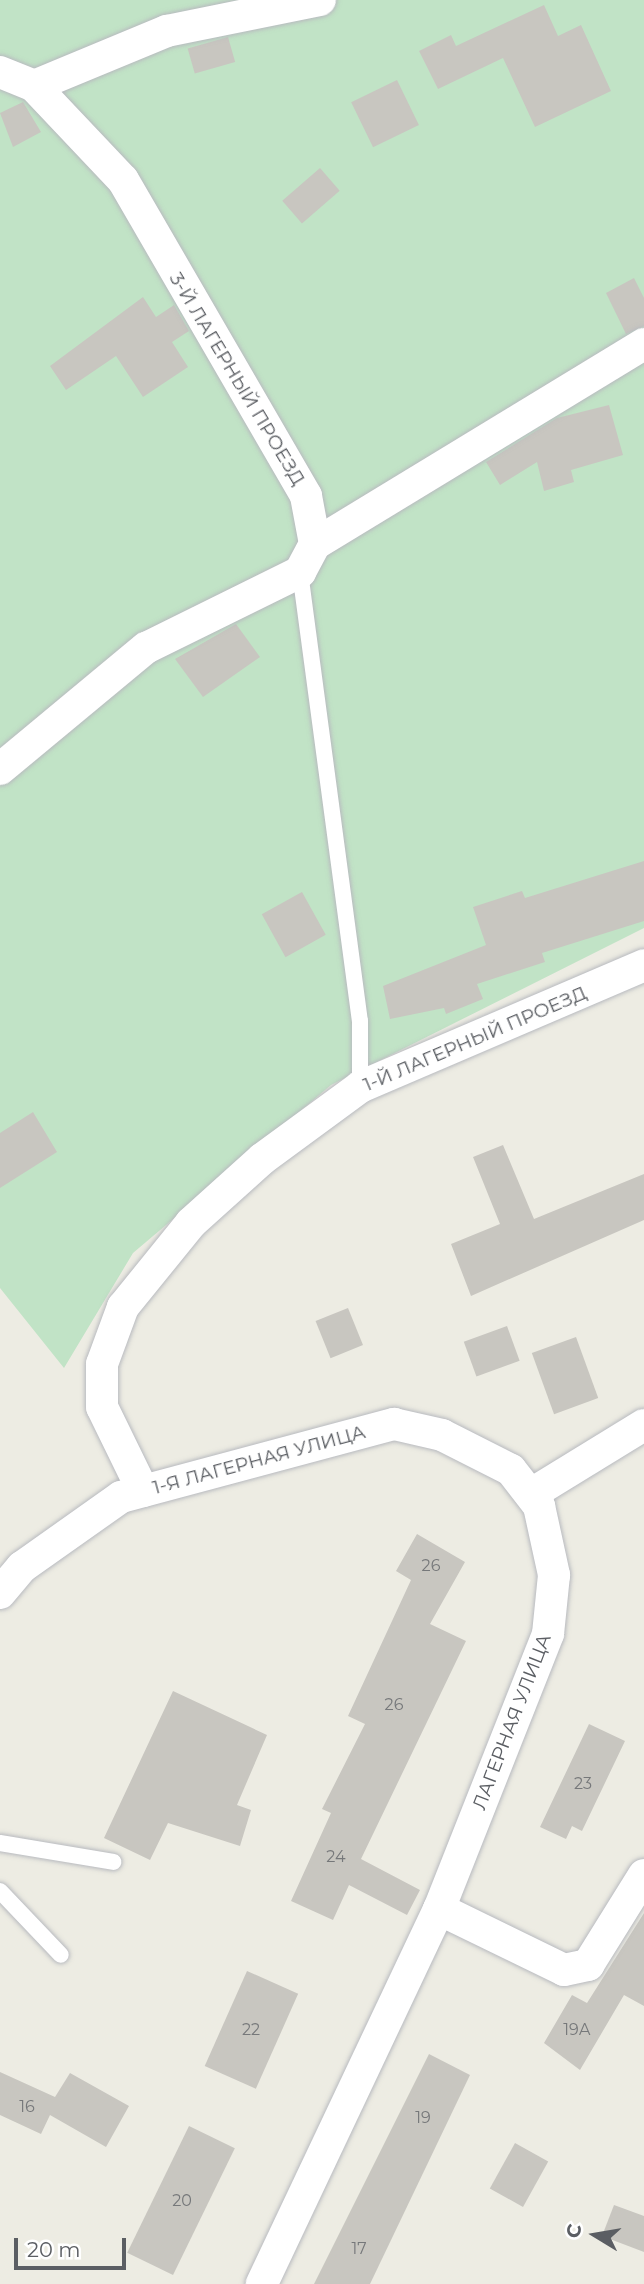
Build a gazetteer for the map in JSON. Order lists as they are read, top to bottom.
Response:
{
  "streets": {
    "street": [
      "3-Й ЛАГЕРНЫЙ ПРОЕЗД",
      "1-Й ЛАГЕРНЫЙ ПРОЕЗД",
      "1-Я ЛАГЕРНАЯ УЛИЦА",
      "ЛАГЕРНАЯ УЛИЦА"
    ]
  },
  "crossings": [
    ["1-Й ЛАГЕРНЫЙ ПРОЕЗД", "1-Я ЛАГЕРНАЯ УЛИЦА"],
    ["1-Я ЛАГЕРНАЯ УЛИЦА", "ЛАГЕРНАЯ УЛИЦА"]
  ],
  "house_numbers": [
    "26",
    "26",
    "23",
    "24",
    "22",
    "19А",
    "16",
    "19",
    "20",
    "17"
  ],
  "scale_bar": "20 m",
  "north": "left"
}
